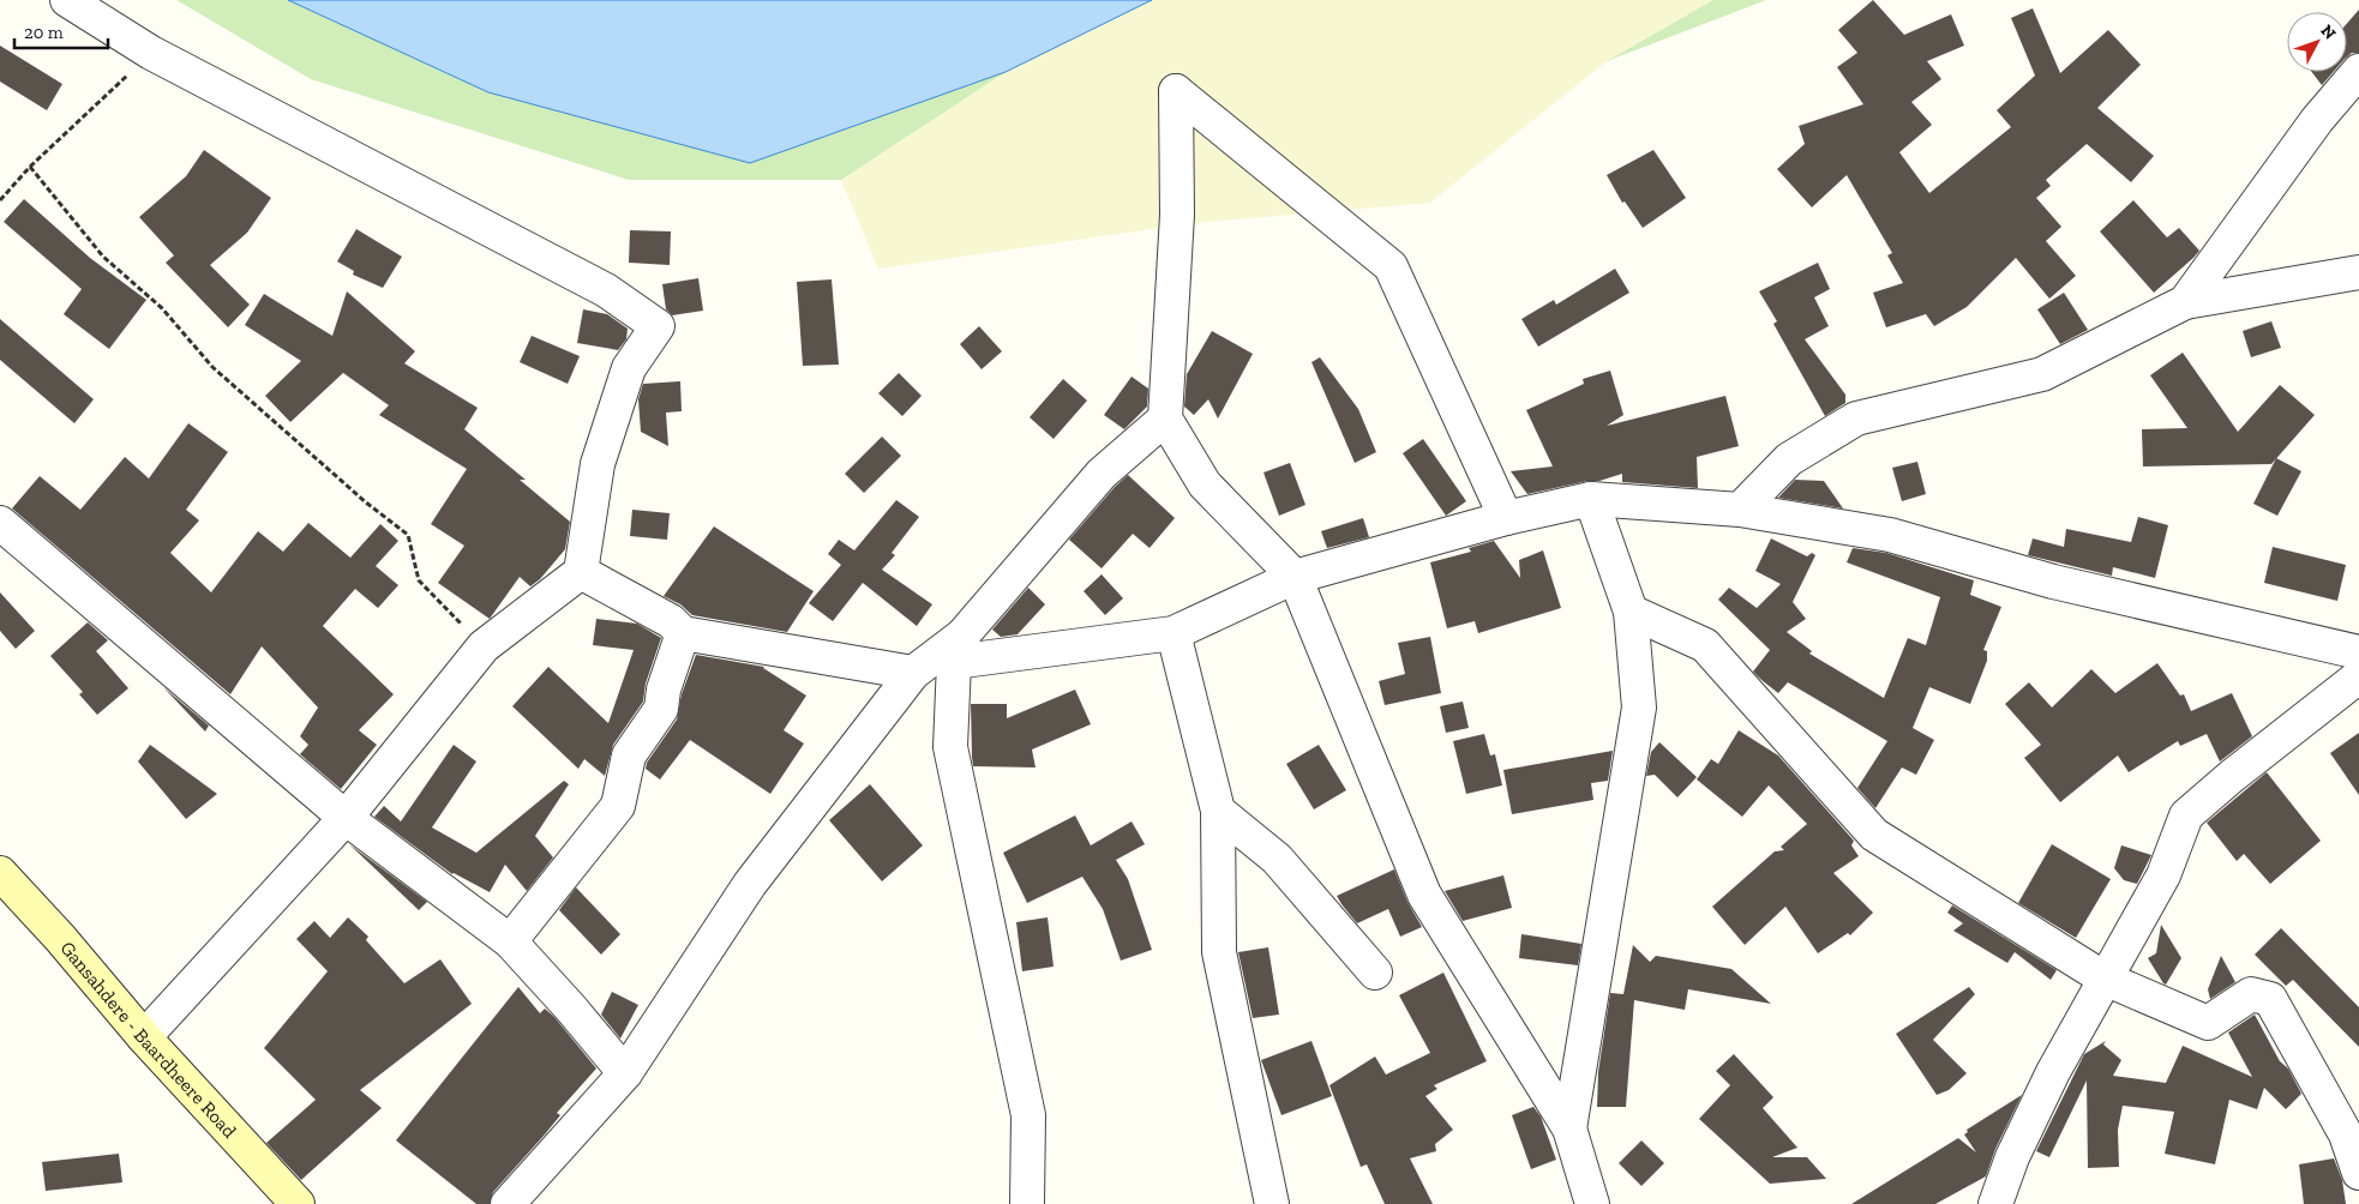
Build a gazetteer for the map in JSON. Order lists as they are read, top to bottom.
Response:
{
  "streets": {
    "main road": ["Gansahdere - Baardheere Road"]
  },
  "scale_bar": "20 m",
  "north": "top right"
}
